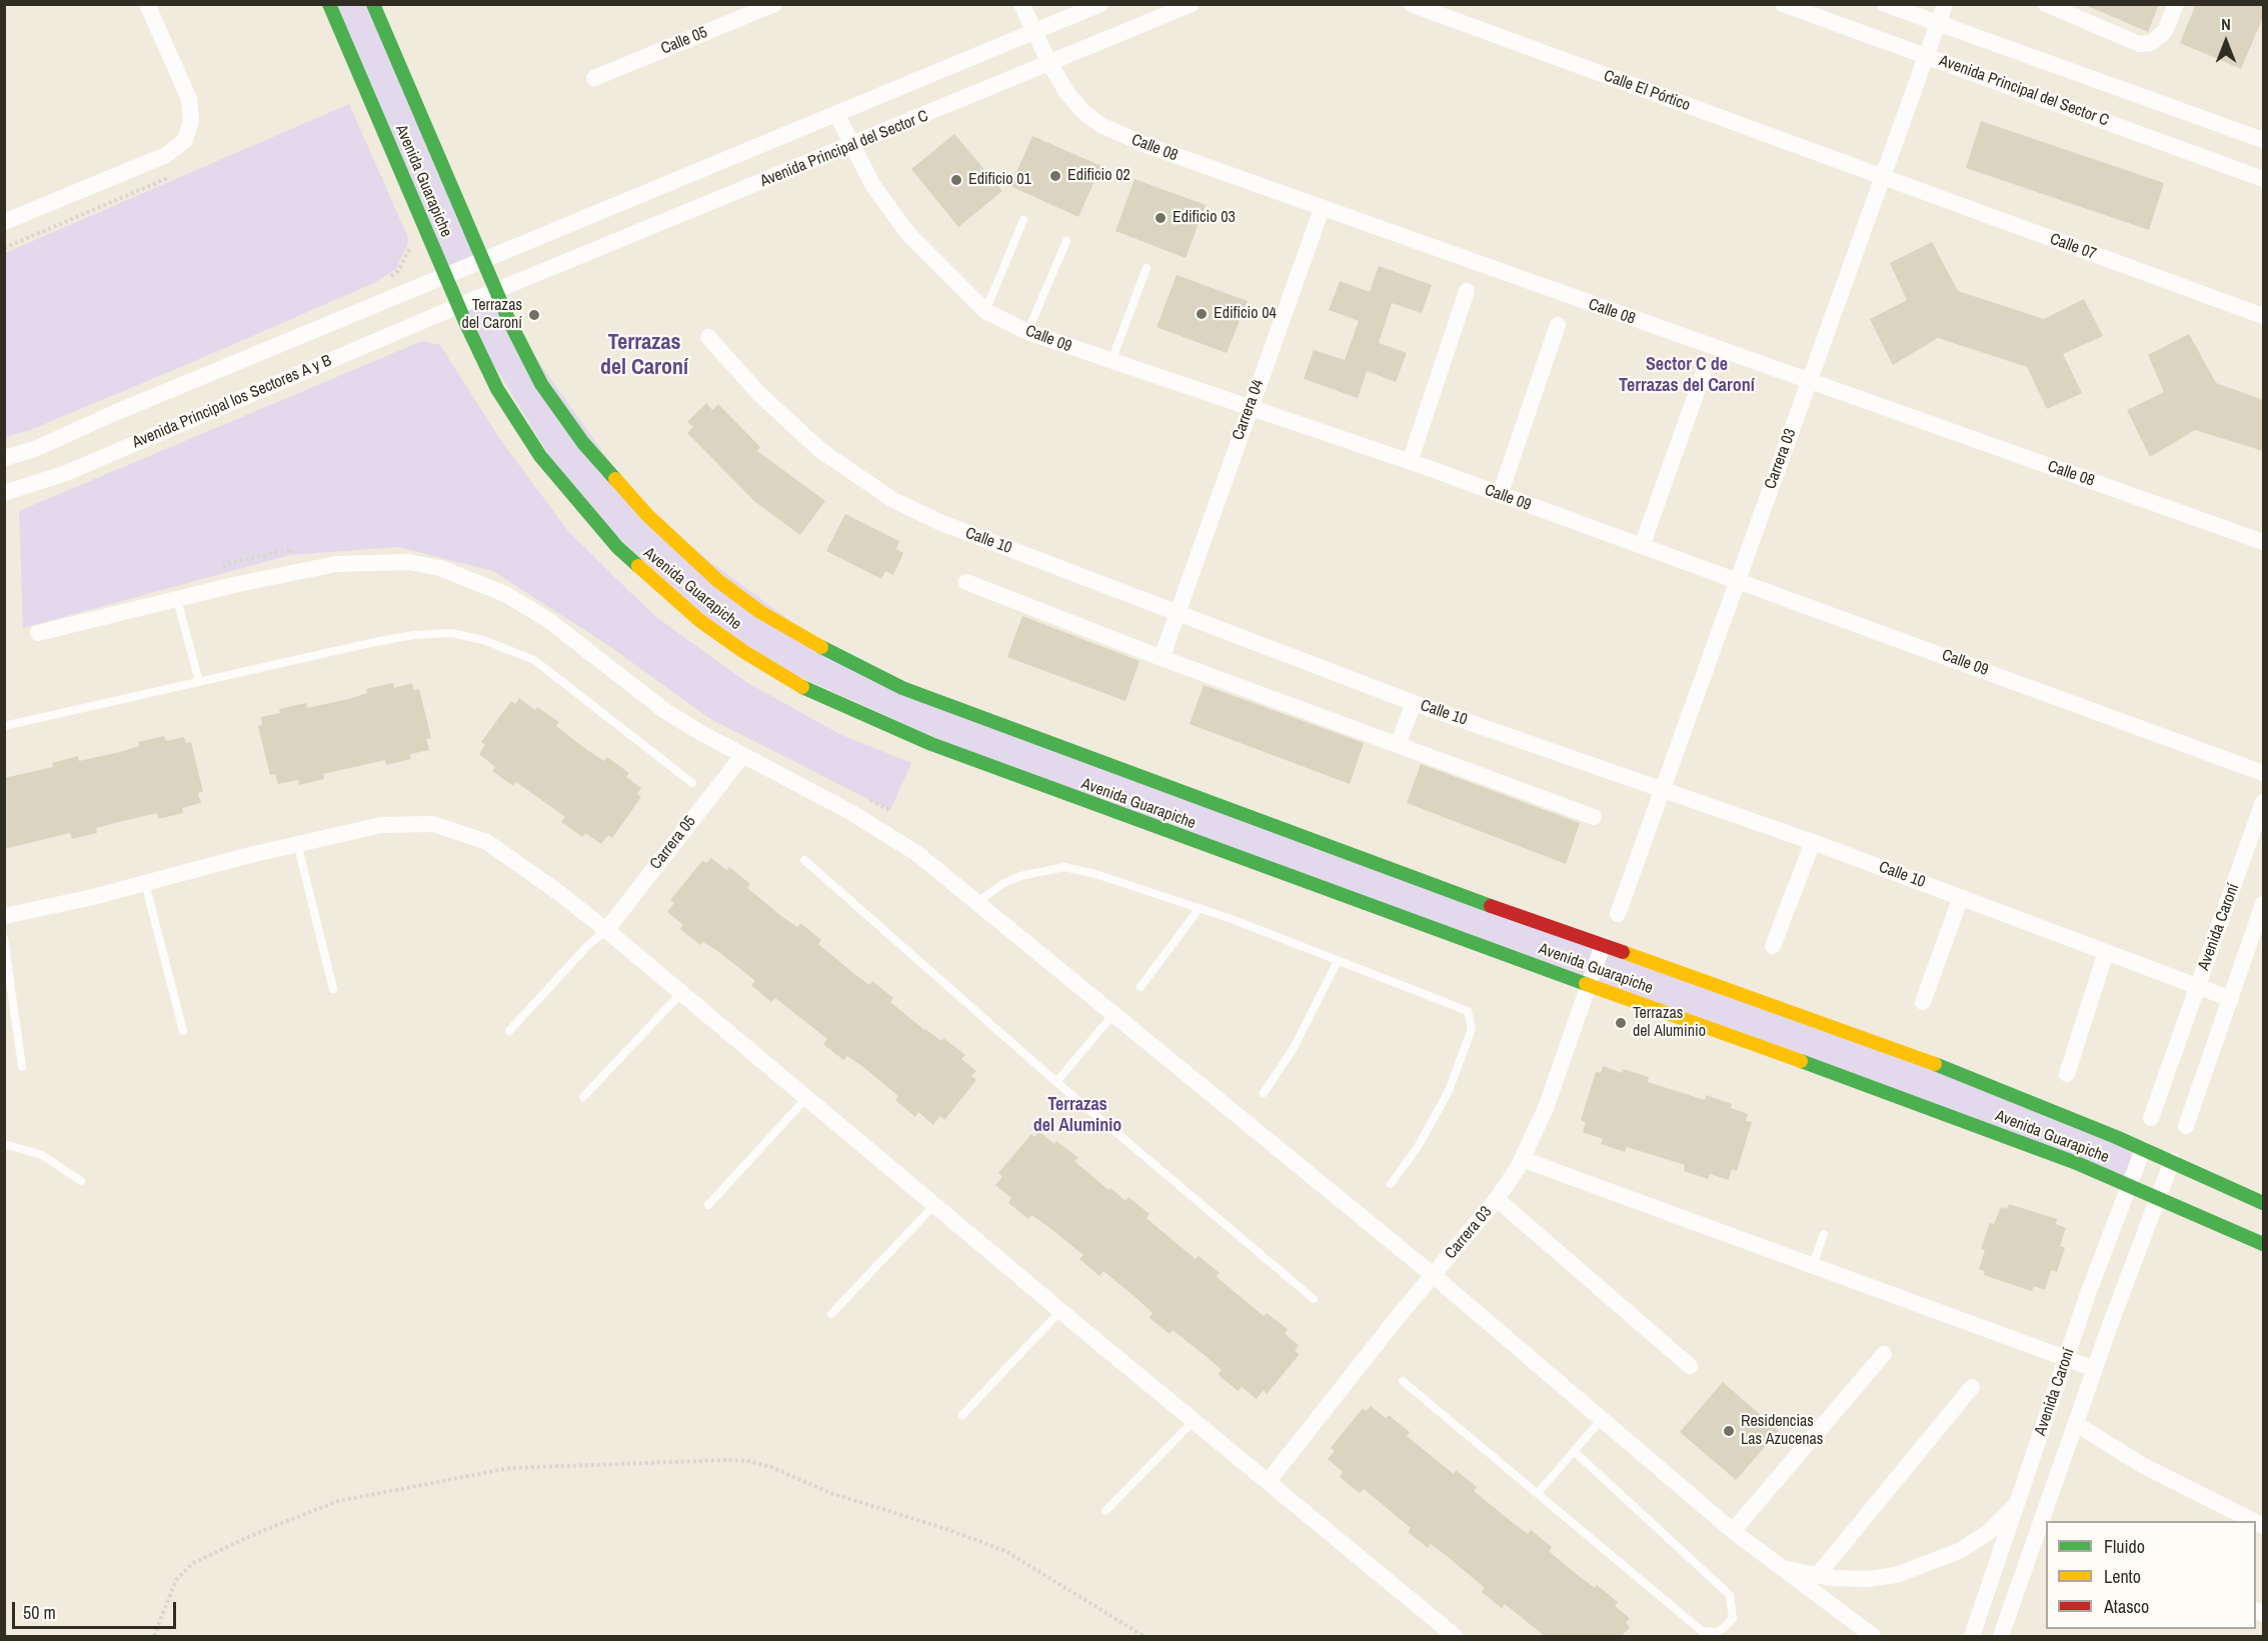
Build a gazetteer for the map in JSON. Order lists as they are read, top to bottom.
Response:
{
  "streets": {
    "street": [
      "Calle 05",
      "Calle El Pórtico",
      "Avenida Principal del Sector C",
      "Calle 08",
      "Avenida Guarapiche",
      "Calle 07",
      "Calle 09",
      "Avenida Principal los Sectores A y B",
      "Carrera 04",
      "Carrera 03",
      "Calle 10",
      "Carrera 05",
      "Avenida Caroní"
    ]
  },
  "crossings": [
    ["Calle El Pórtico", "Calle 07"],
    ["Calle El Pórtico", "Carrera 03"],
    ["Avenida Principal del Sector C", "Calle 08"],
    ["Avenida Principal del Sector C", "Avenida Guarapiche"],
    ["Avenida Principal del Sector C", "Calle 09"],
    ["Avenida Principal del Sector C", "Avenida Principal los Sectores A y B"],
    ["Avenida Principal del Sector C", "Carrera 03"],
    ["Calle 08", "Carrera 04"],
    ["Calle 08", "Carrera 03"],
    ["Avenida Guarapiche", "Avenida Principal los Sectores A y B"],
    ["Avenida Guarapiche", "Carrera 03"],
    ["Avenida Guarapiche", "Avenida Caroní"],
    ["Calle 07", "Carrera 03"],
    ["Calle 09", "Carrera 04"],
    ["Calle 09", "Carrera 03"],
    ["Carrera 04", "Calle 10"],
    ["Carrera 03", "Calle 10"],
    ["Calle 10", "Avenida Caroní"]
  ],
  "districts": ["Terrazas del Caroní", "Sector C de Terrazas del Caroní", "Terrazas del Aluminio"],
  "places": [
    "Edificio 02",
    "Edificio 01",
    "Edificio 03",
    "Edificio 04",
    "Terrazas del Caroní",
    "Terrazas del Aluminio",
    "Residencias Las Azucenas"
  ],
  "legend": ["Fluido", "Lento", "Atasco"],
  "scale_bar": "50 m",
  "north": "top"
}
